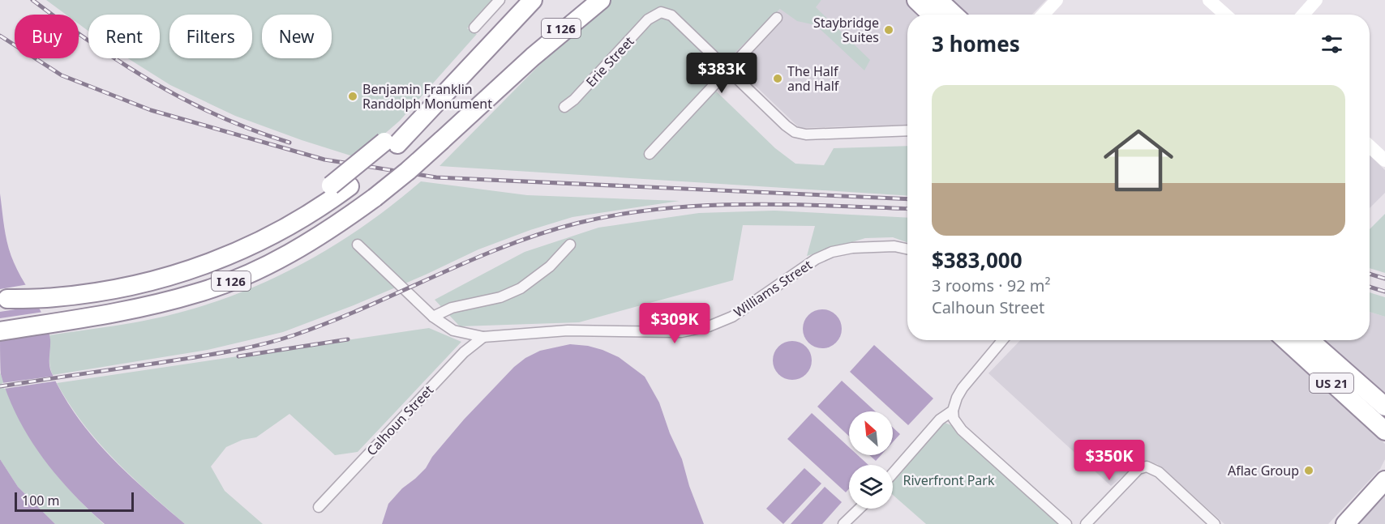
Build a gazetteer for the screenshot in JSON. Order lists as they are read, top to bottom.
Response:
{
  "streets": {
    "highway": ["I 126", "US 21"],
    "street": ["Erie Street", "Williams Street", "Calhoun Street"]
  },
  "crossings": [
    ["Williams Street", "Calhoun Street"]
  ],
  "parks": ["Riverfront Park"],
  "places": [
    "Staybridge Suites",
    "The Half and Half",
    "Benjamin Franklin Randolph Monument",
    "Aflac Group"
  ],
  "scale_bar": "100 m",
  "north": "top left",
  "page": {
    "chip": [
      "Buy",
      "Rent",
      "Filters",
      "New"
    ],
    "heading": "3 homes",
    "price": ["$383K", "$309K", "$350K"],
    "list": [
      {
        "name": "$383,000",
        "note": "3 rooms · 92 m² · Calhoun Street"
      }
    ],
    "scale": "100 m"
  }
}
